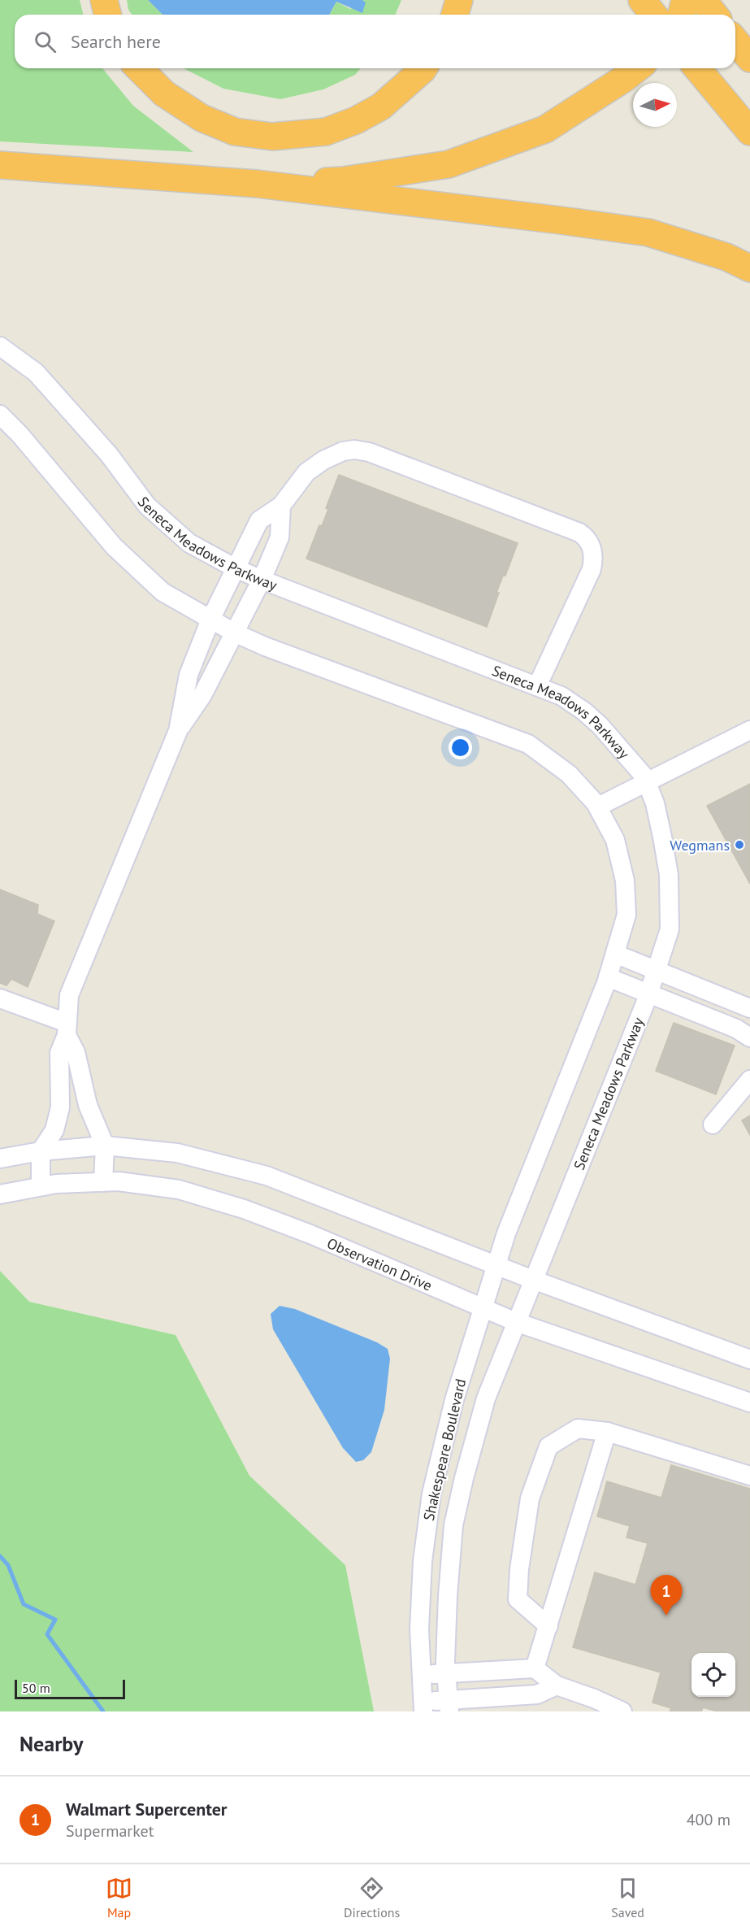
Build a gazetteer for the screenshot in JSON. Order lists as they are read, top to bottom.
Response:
{
  "streets": {
    "street": ["Seneca Meadows Parkway", "Observation Drive", "Shakespeare Boulevard"]
  },
  "crossings": [
    ["Seneca Meadows Parkway", "Observation Drive"],
    ["Seneca Meadows Parkway", "Shakespeare Boulevard"],
    ["Observation Drive", "Shakespeare Boulevard"]
  ],
  "places": ["Wegmans"],
  "scale_bar": "50 m",
  "north": "right",
  "page": {
    "search": "Search here",
    "pins": "1",
    "scale": "50 m",
    "heading": "Nearby",
    "list": [
      {
        "mark": "1",
        "name": "Walmart Supercenter",
        "note": "Supermarket",
        "value": "400 m"
      }
    ],
    "nav": ["Map", "Directions", "Saved"]
  }
}
